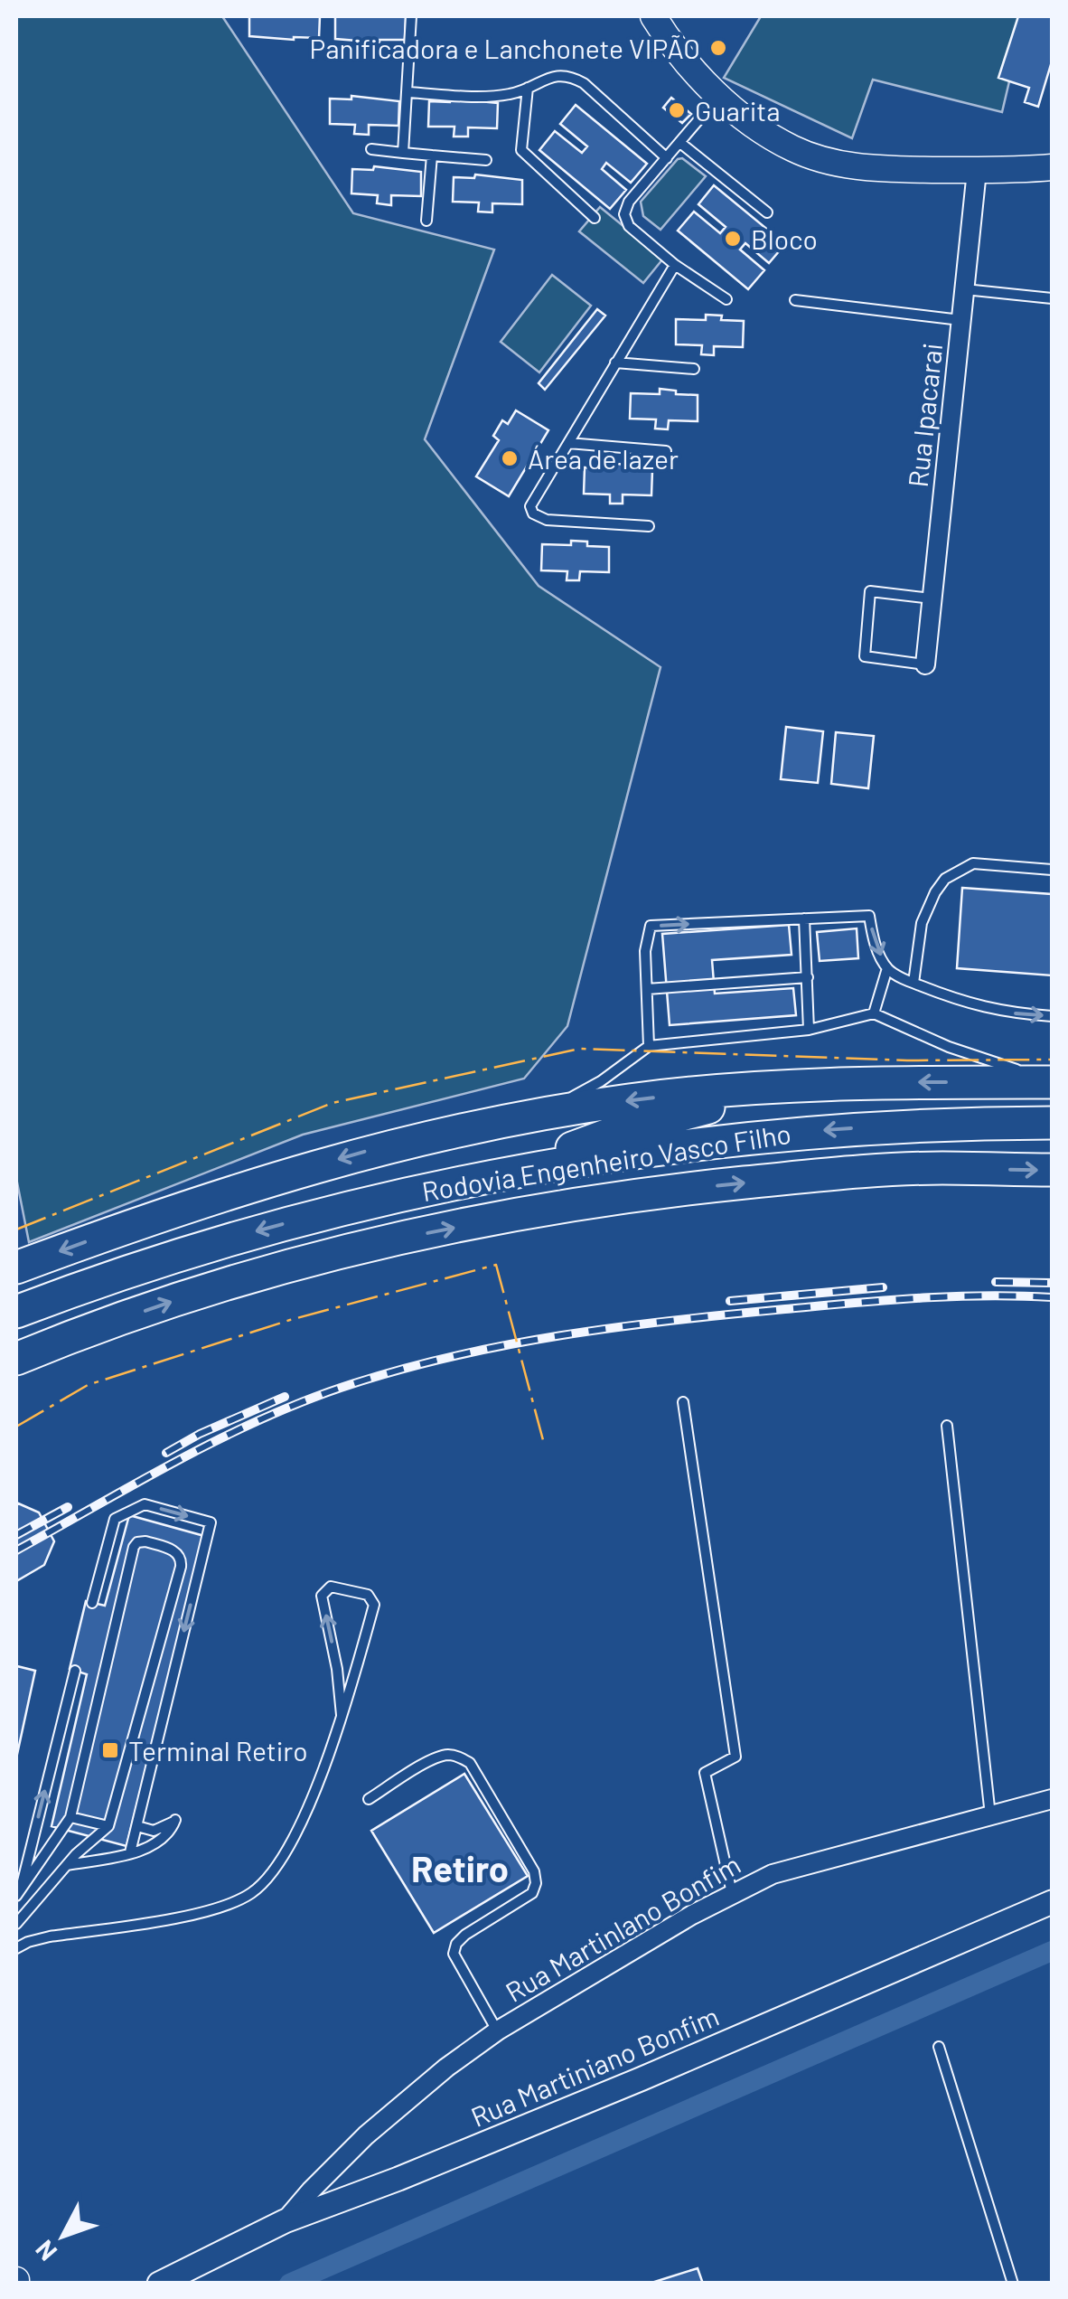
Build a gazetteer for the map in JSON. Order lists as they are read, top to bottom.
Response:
{
  "streets": {
    "highway": ["Rodovia Engenheiro Vasco Filho"],
    "street": ["Rua Ipacarai", "Rua Martinlano Bonfim", "Rua Martiniano Bonfim"]
  },
  "crossings": [
    ["Rua Martinlano Bonfim", "Rua Martiniano Bonfim"]
  ],
  "districts": ["Retiro"],
  "places": {
    "other": [
      "Panificadora e Lanchonete VIPÃO",
      "Guarita",
      "Bloco",
      "Área de lazer"
    ],
    "transit": ["Terminal Retiro"]
  },
  "north": "bottom left"
}
